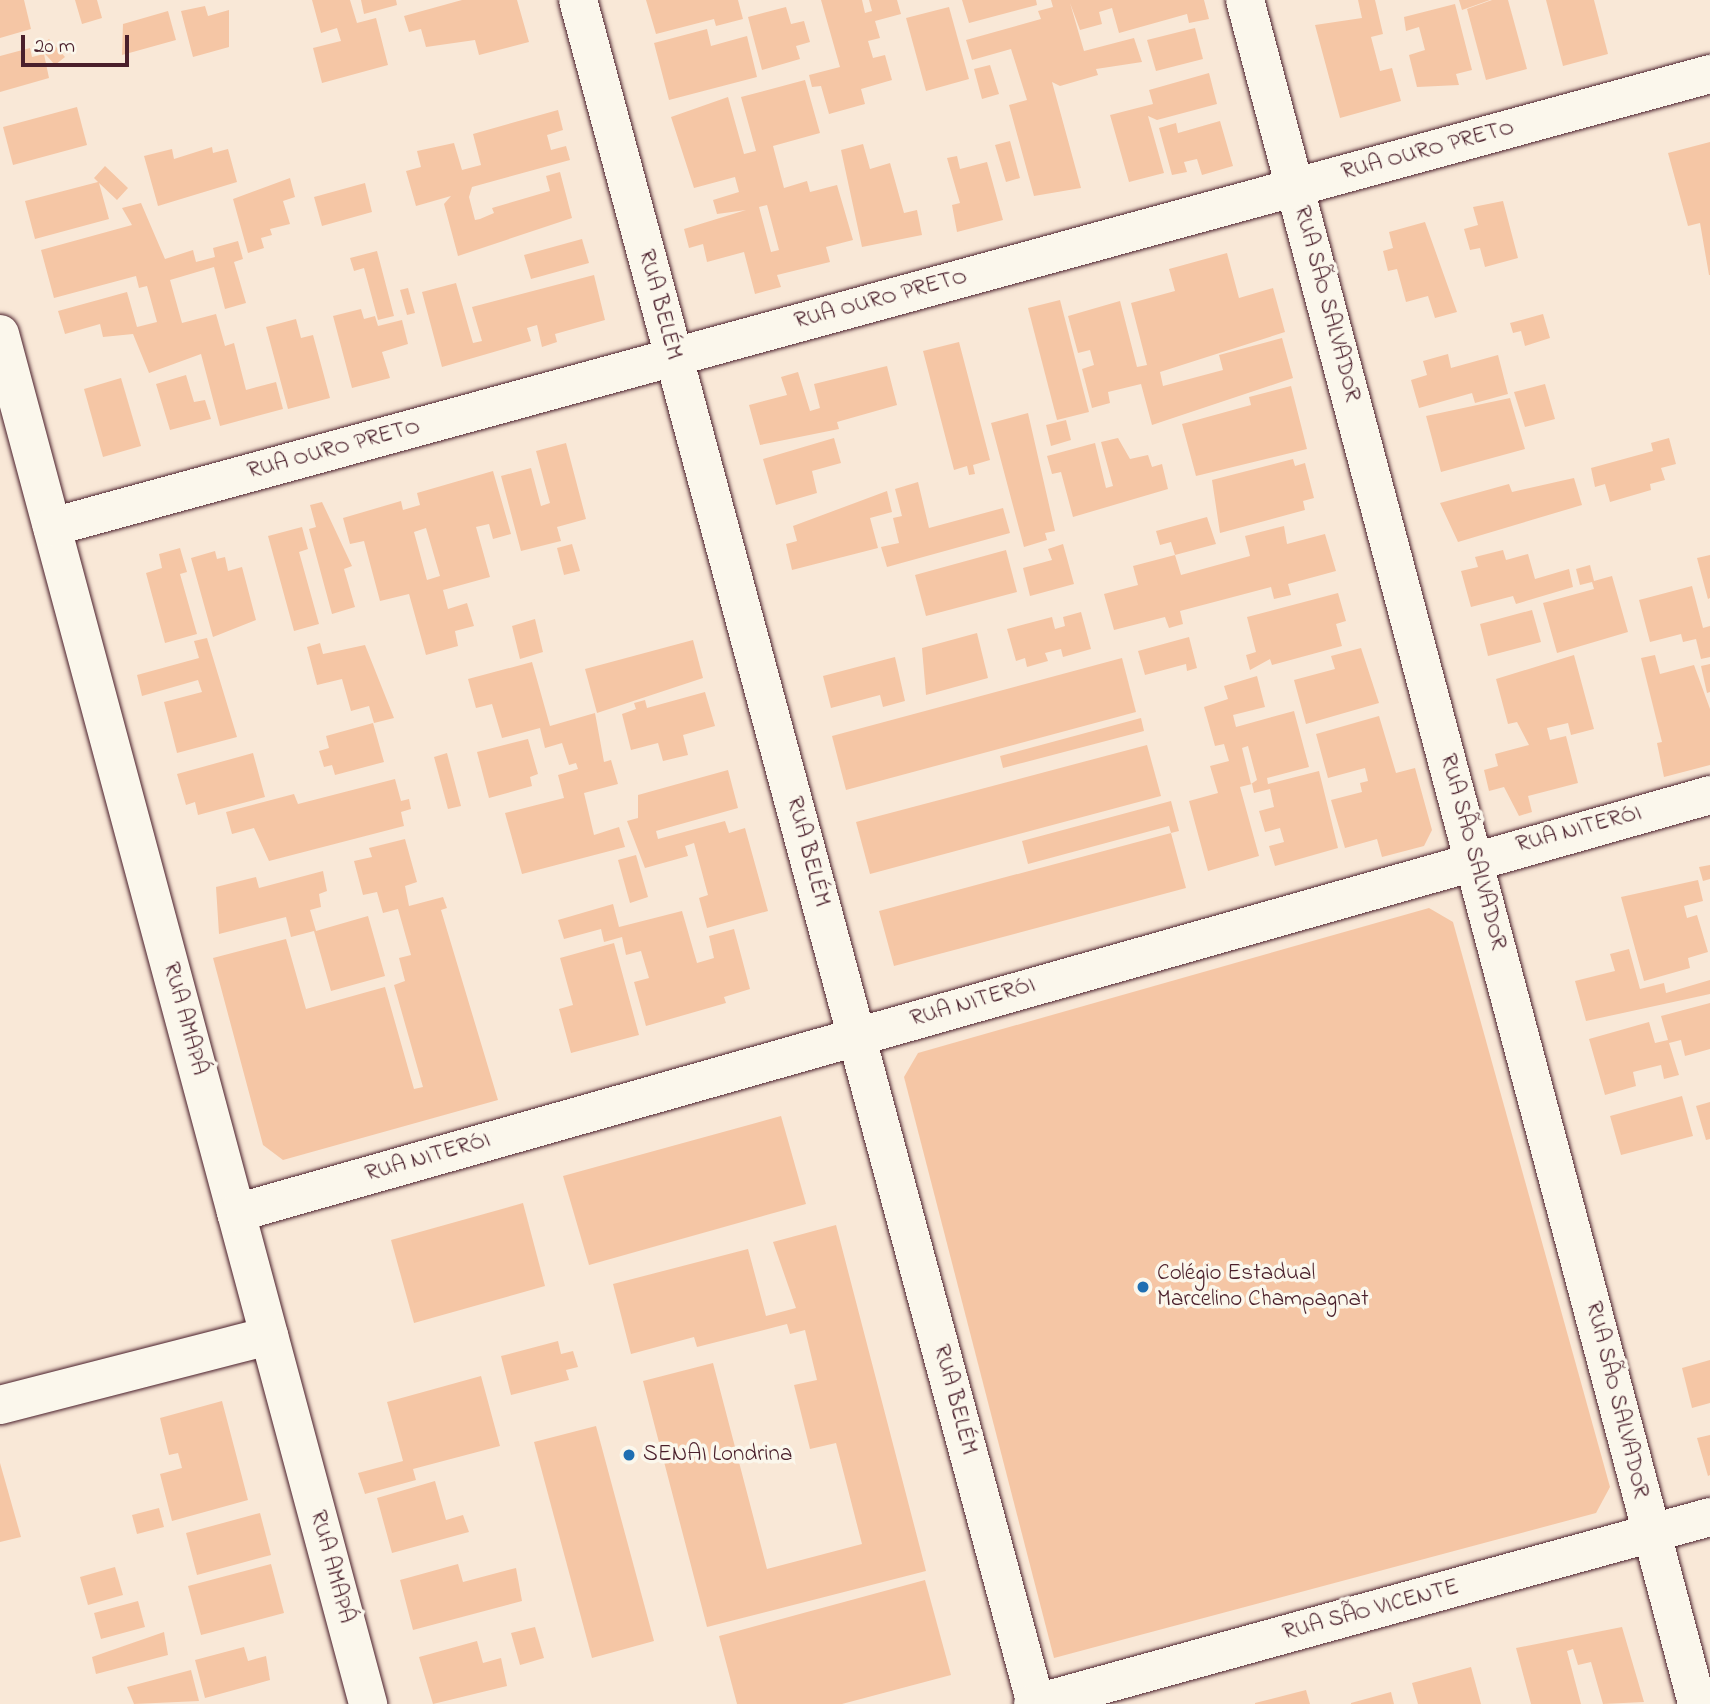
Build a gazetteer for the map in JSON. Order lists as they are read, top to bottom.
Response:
{
  "streets": {
    "street": [
      "RUA OURO PRETO",
      "RUA SÃO SALVADOR",
      "RUA BELÉM",
      "RUA NITERÓI",
      "RUA AMAPÁ",
      "RUA SÃO VICENTE"
    ]
  },
  "crossings": [
    ["RUA OURO PRETO", "RUA SÃO SALVADOR"],
    ["RUA OURO PRETO", "RUA BELÉM"],
    ["RUA OURO PRETO", "RUA AMAPÁ"],
    ["RUA SÃO SALVADOR", "RUA NITERÓI"],
    ["RUA SÃO SALVADOR", "RUA SÃO VICENTE"],
    ["RUA BELÉM", "RUA NITERÓI"],
    ["RUA BELÉM", "RUA SÃO VICENTE"],
    ["RUA NITERÓI", "RUA AMAPÁ"]
  ],
  "places": ["Colégio Estadual Marcelino Champagnat", "SENAI Londrina"],
  "scale_bar": "20 m"
}
